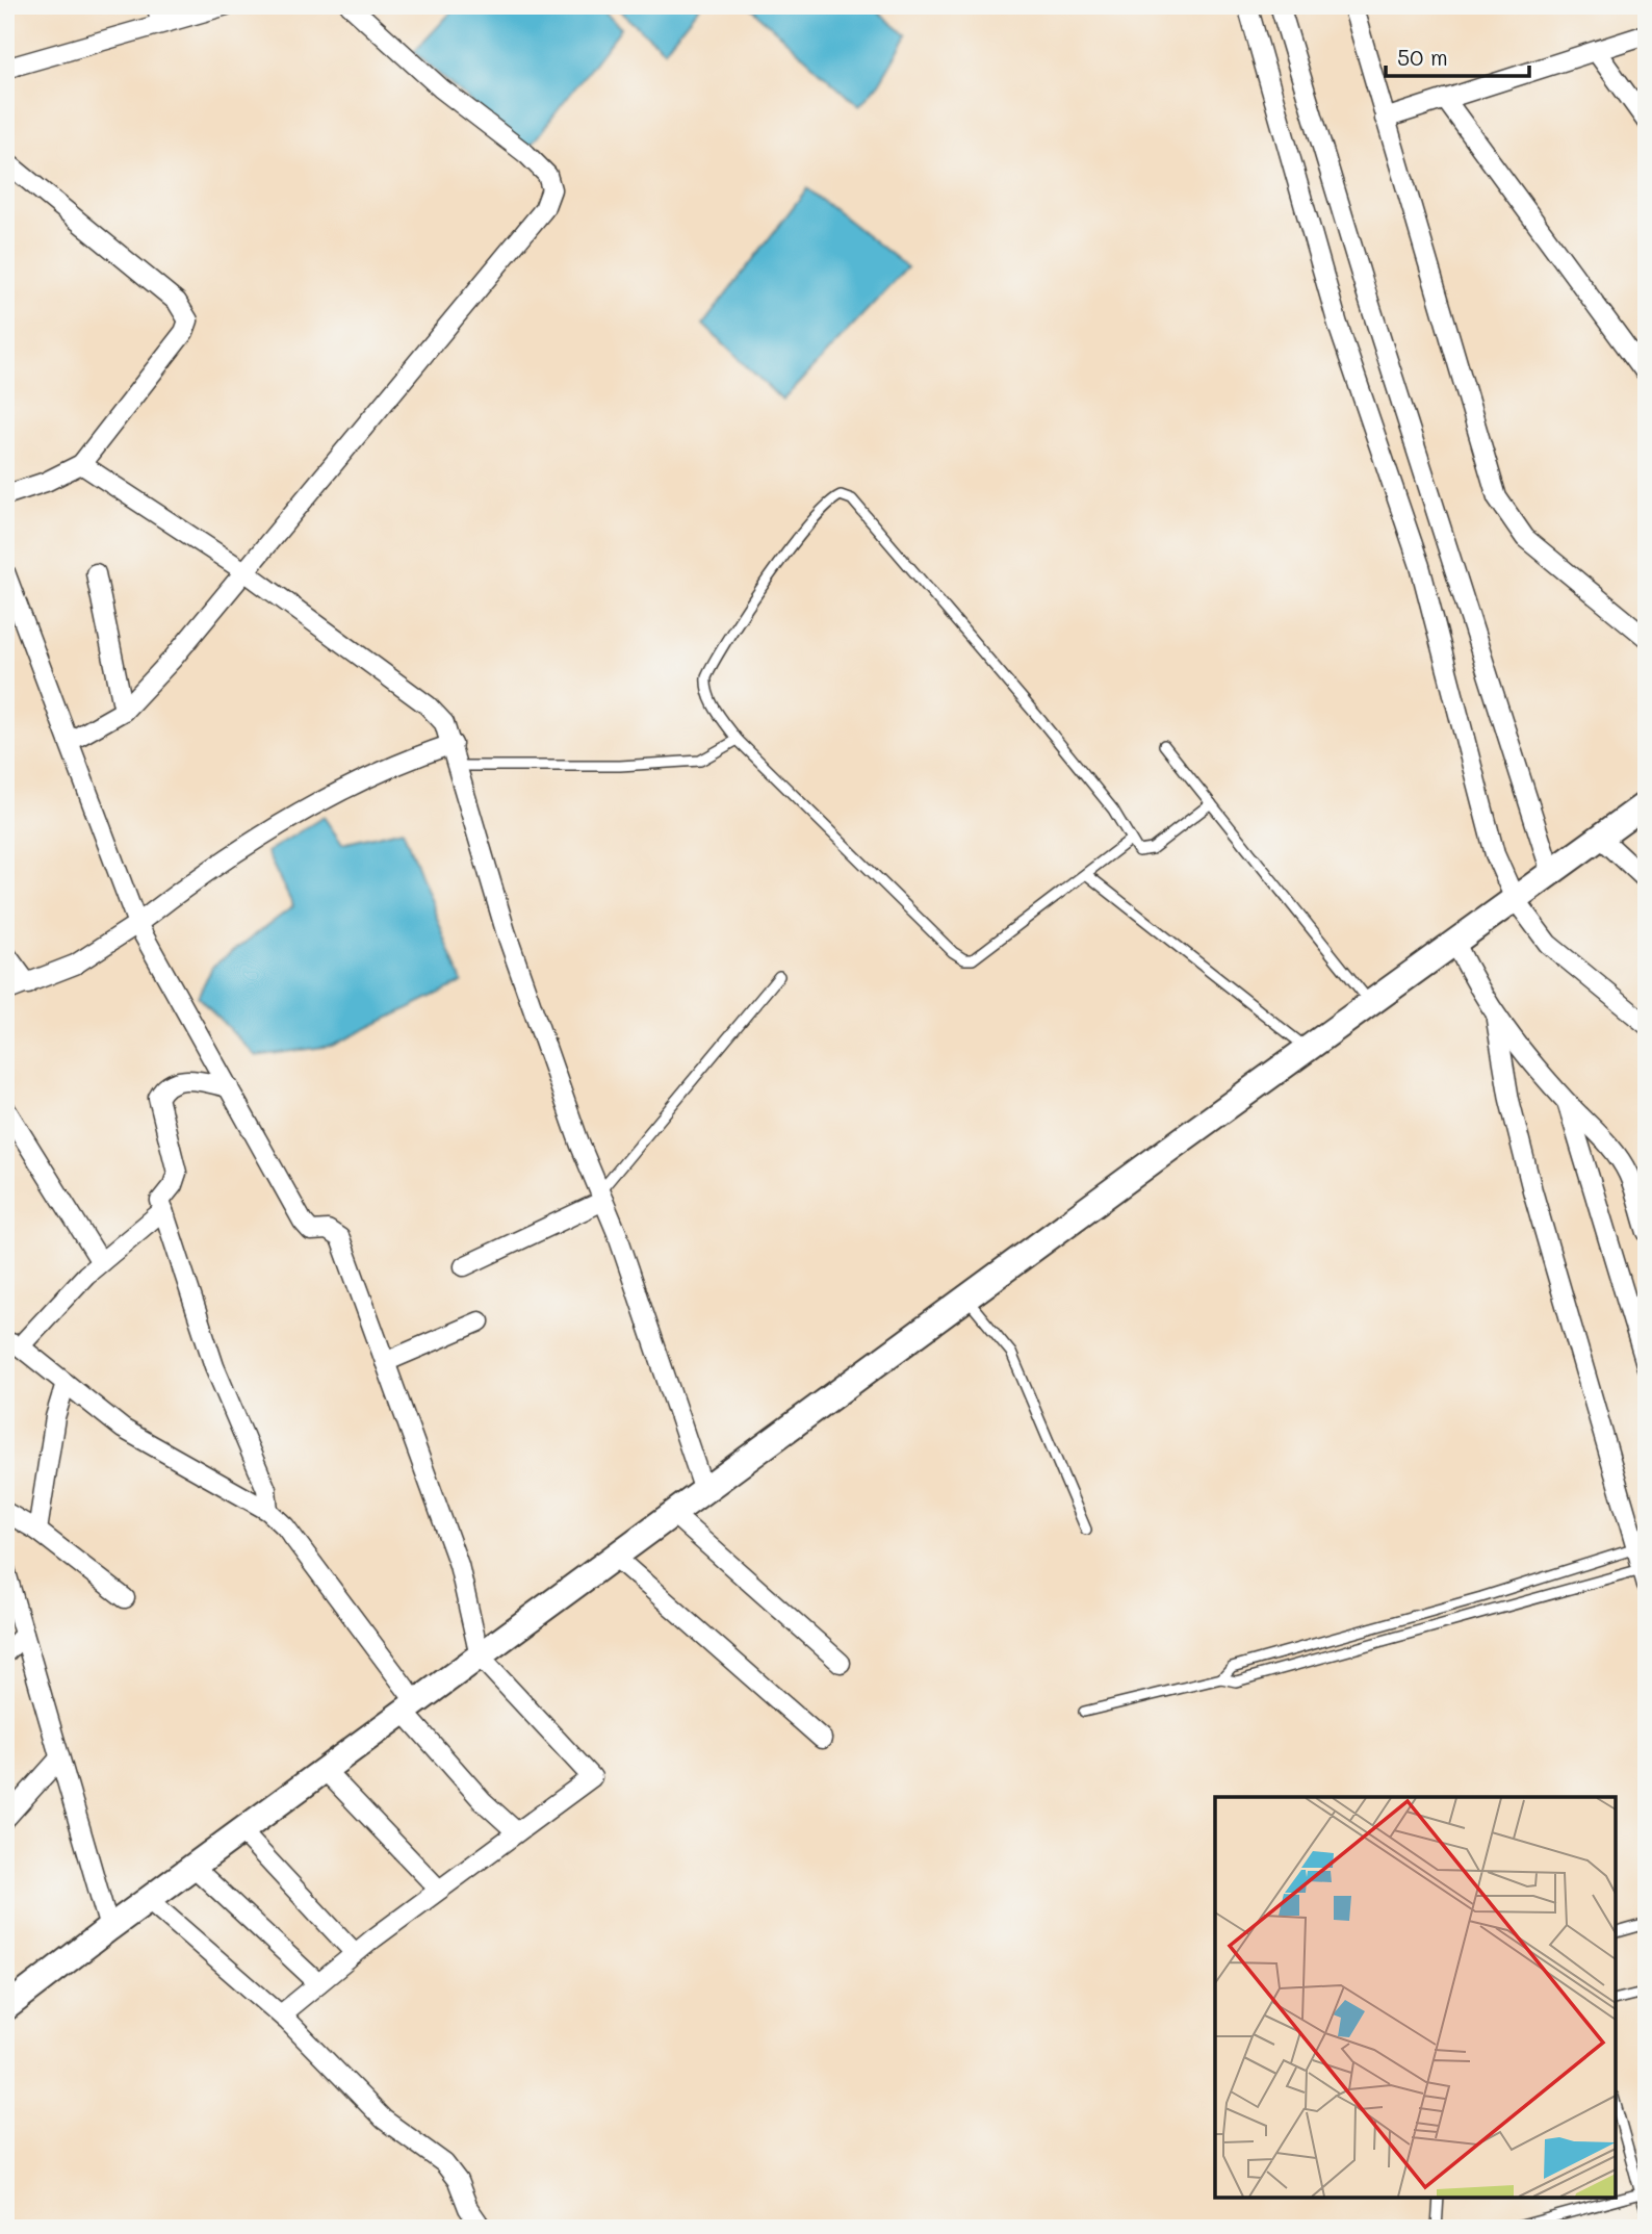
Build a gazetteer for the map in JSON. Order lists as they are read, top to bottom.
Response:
{
  "scale_bar": "50 m"
}
